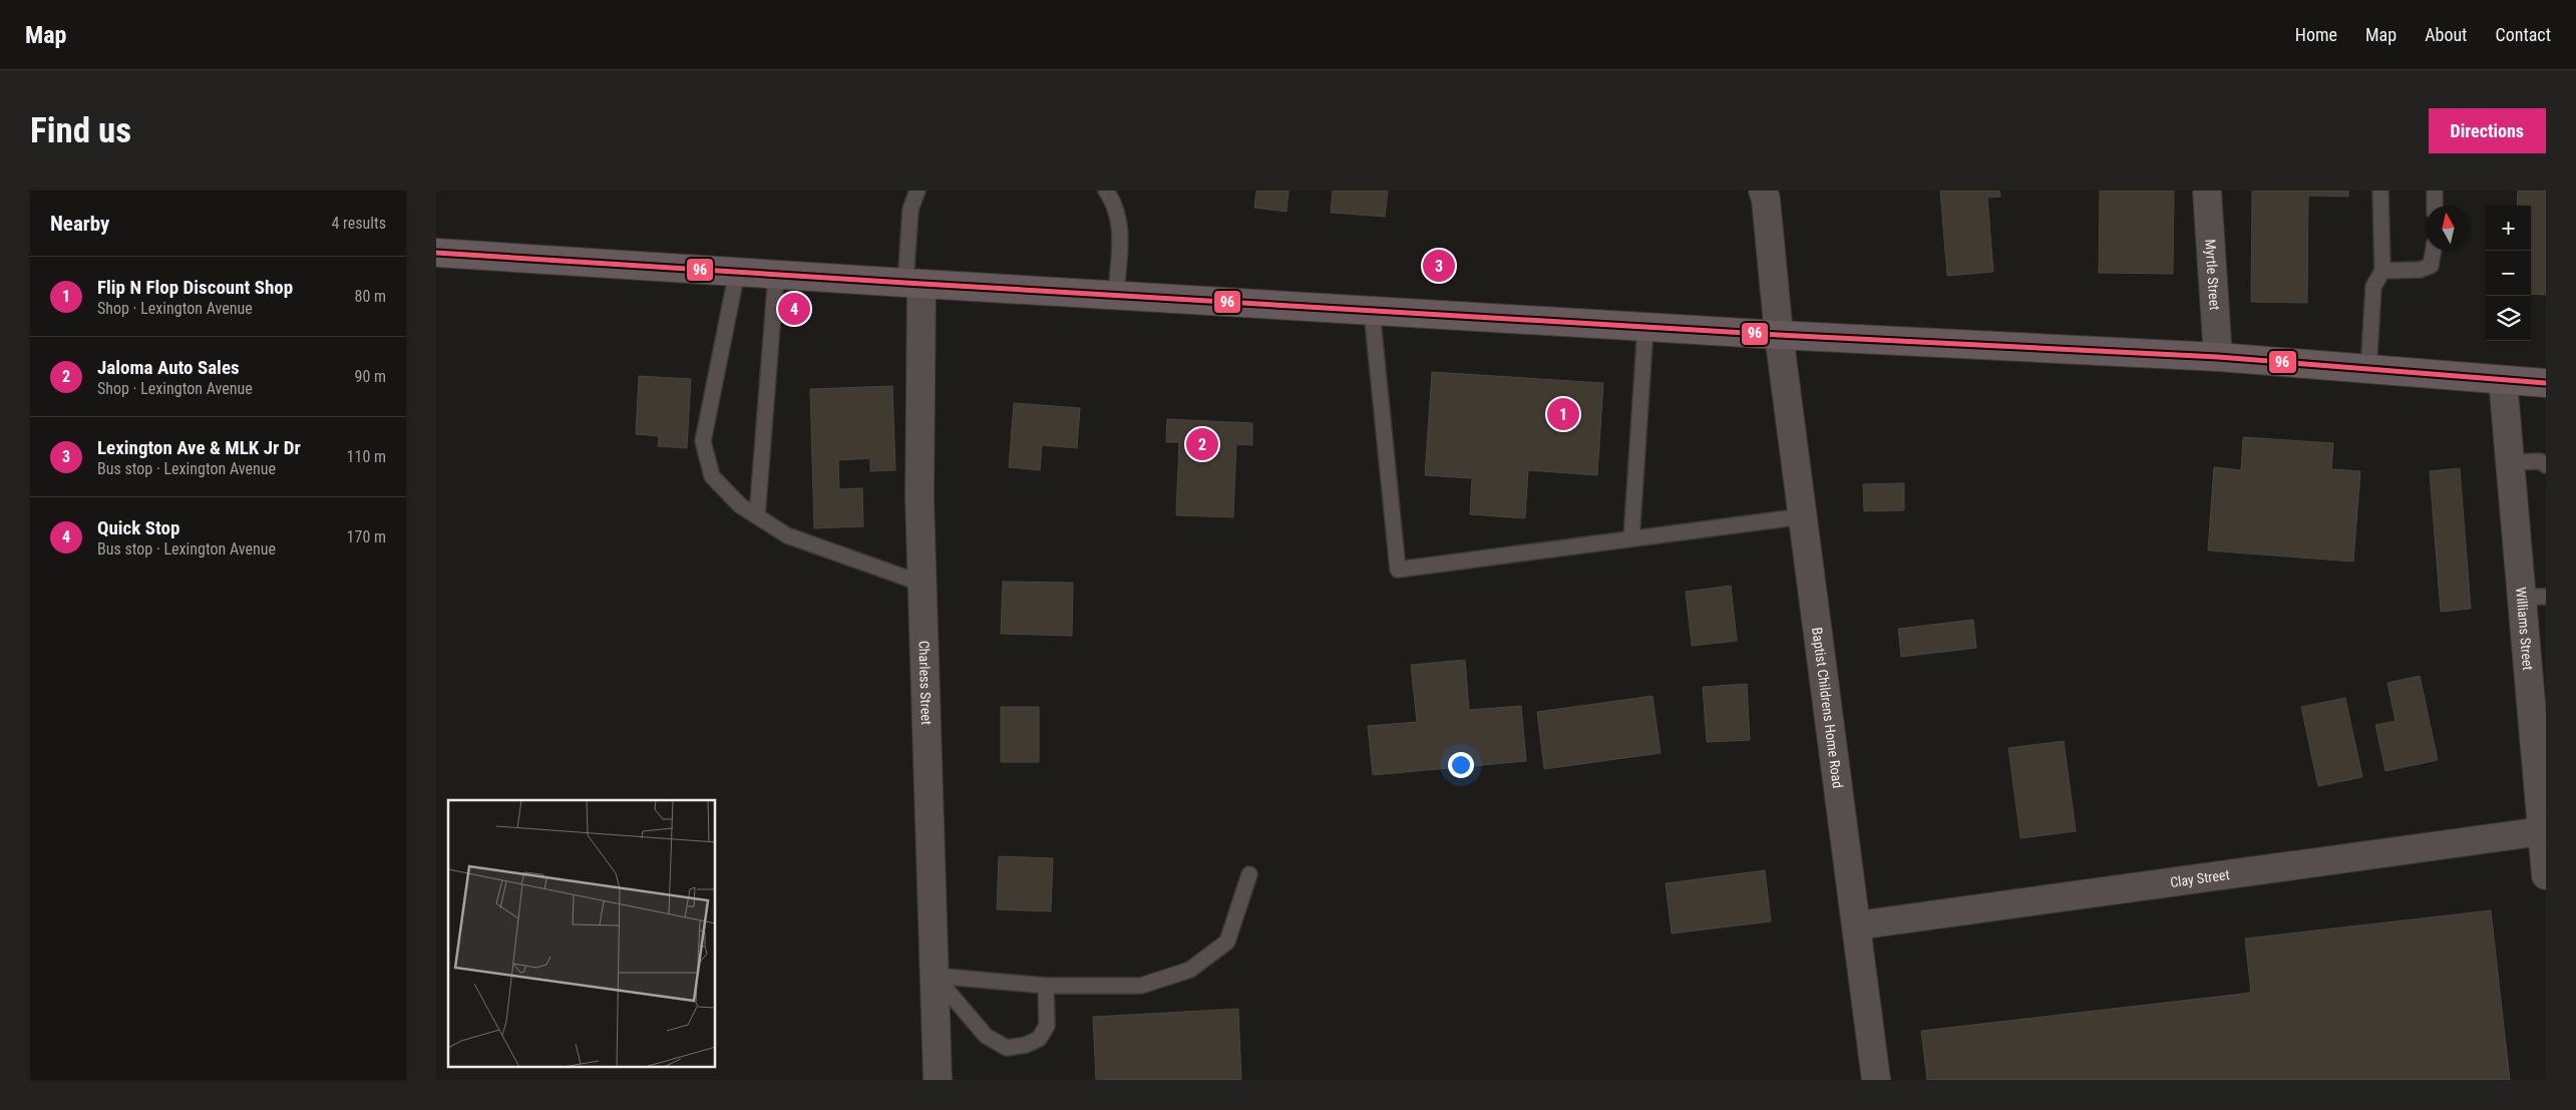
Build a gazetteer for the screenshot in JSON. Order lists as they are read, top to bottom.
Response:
{
  "streets": {
    "street": [
      "Myrtle Street",
      "Williams Street",
      "Charless Street",
      "Baptist Childrens Home Road",
      "Clay Street"
    ]
  },
  "crossings": [
    ["Williams Street", "Clay Street"],
    ["Baptist Childrens Home Road", "Clay Street"]
  ],
  "lines": ["transit line 96"],
  "north": "top",
  "page": {
    "header": "Map",
    "nav": [
      "Home",
      "Map",
      "About",
      "Contact"
    ],
    "buttons": "Directions",
    "title": "Find us",
    "heading": ["Nearby", "4 results"],
    "map_buttons": ["+", "−"],
    "pins": [
      "3",
      "4",
      "1",
      "2"
    ],
    "list": [
      {
        "mark": "1",
        "name": "Flip N Flop Discount Shop",
        "note": "Shop · Lexington Avenue",
        "value": "80 m"
      },
      {
        "mark": "2",
        "name": "Jaloma Auto Sales",
        "note": "Shop · Lexington Avenue",
        "value": "90 m"
      },
      {
        "mark": "3",
        "name": "Lexington Ave & MLK Jr Dr",
        "note": "Bus stop · Lexington Avenue",
        "value": "110 m"
      },
      {
        "mark": "4",
        "name": "Quick Stop",
        "note": "Bus stop · Lexington Avenue",
        "value": "170 m"
      }
    ]
  }
}
